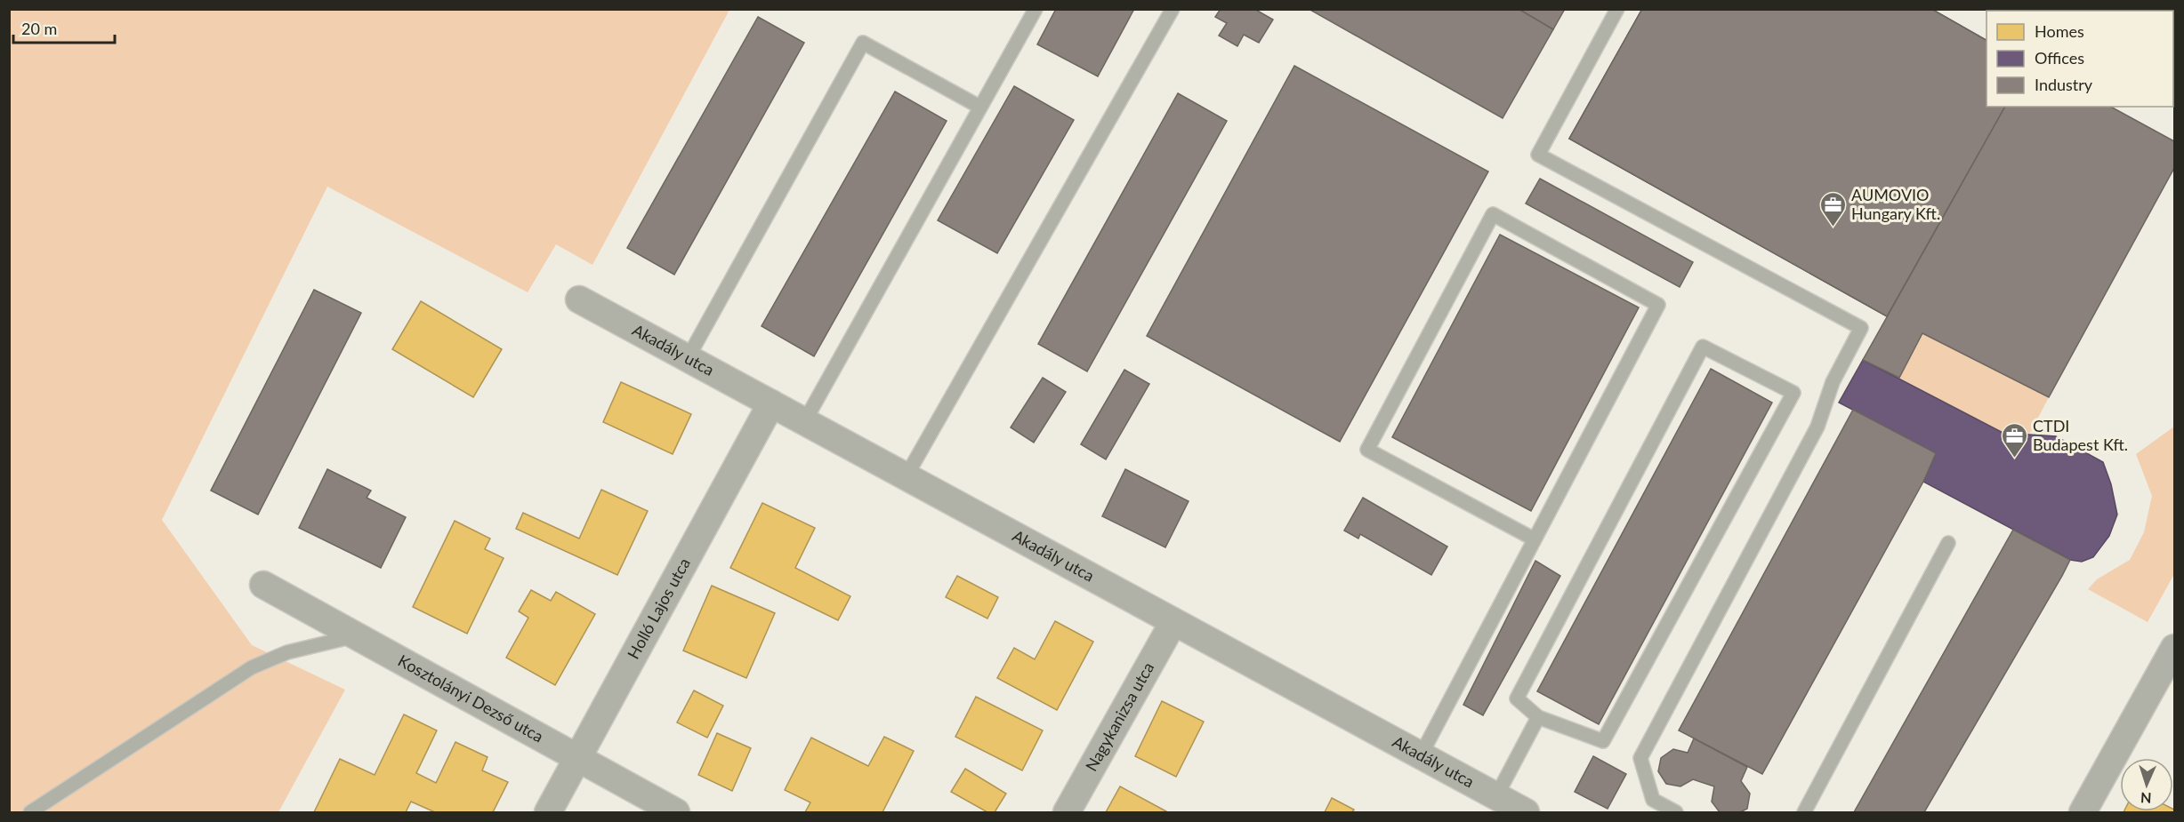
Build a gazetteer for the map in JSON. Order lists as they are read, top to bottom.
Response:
{
  "streets": {
    "street": [
      "Akadály utca",
      "Holló Lajos utca",
      "Kosztolányi Dezső utca",
      "Nagykanizsa utca"
    ]
  },
  "crossings": [
    ["Akadály utca", "Holló Lajos utca"],
    ["Akadály utca", "Nagykanizsa utca"],
    ["Holló Lajos utca", "Kosztolányi Dezső utca"]
  ],
  "places": {
    "office": ["AUMOVIO Hungary Kft.", "CTDI Budapest Kft."]
  },
  "legend": ["Homes", "Offices", "Industry"],
  "scale_bar": "20 m",
  "north": "bottom"
}
